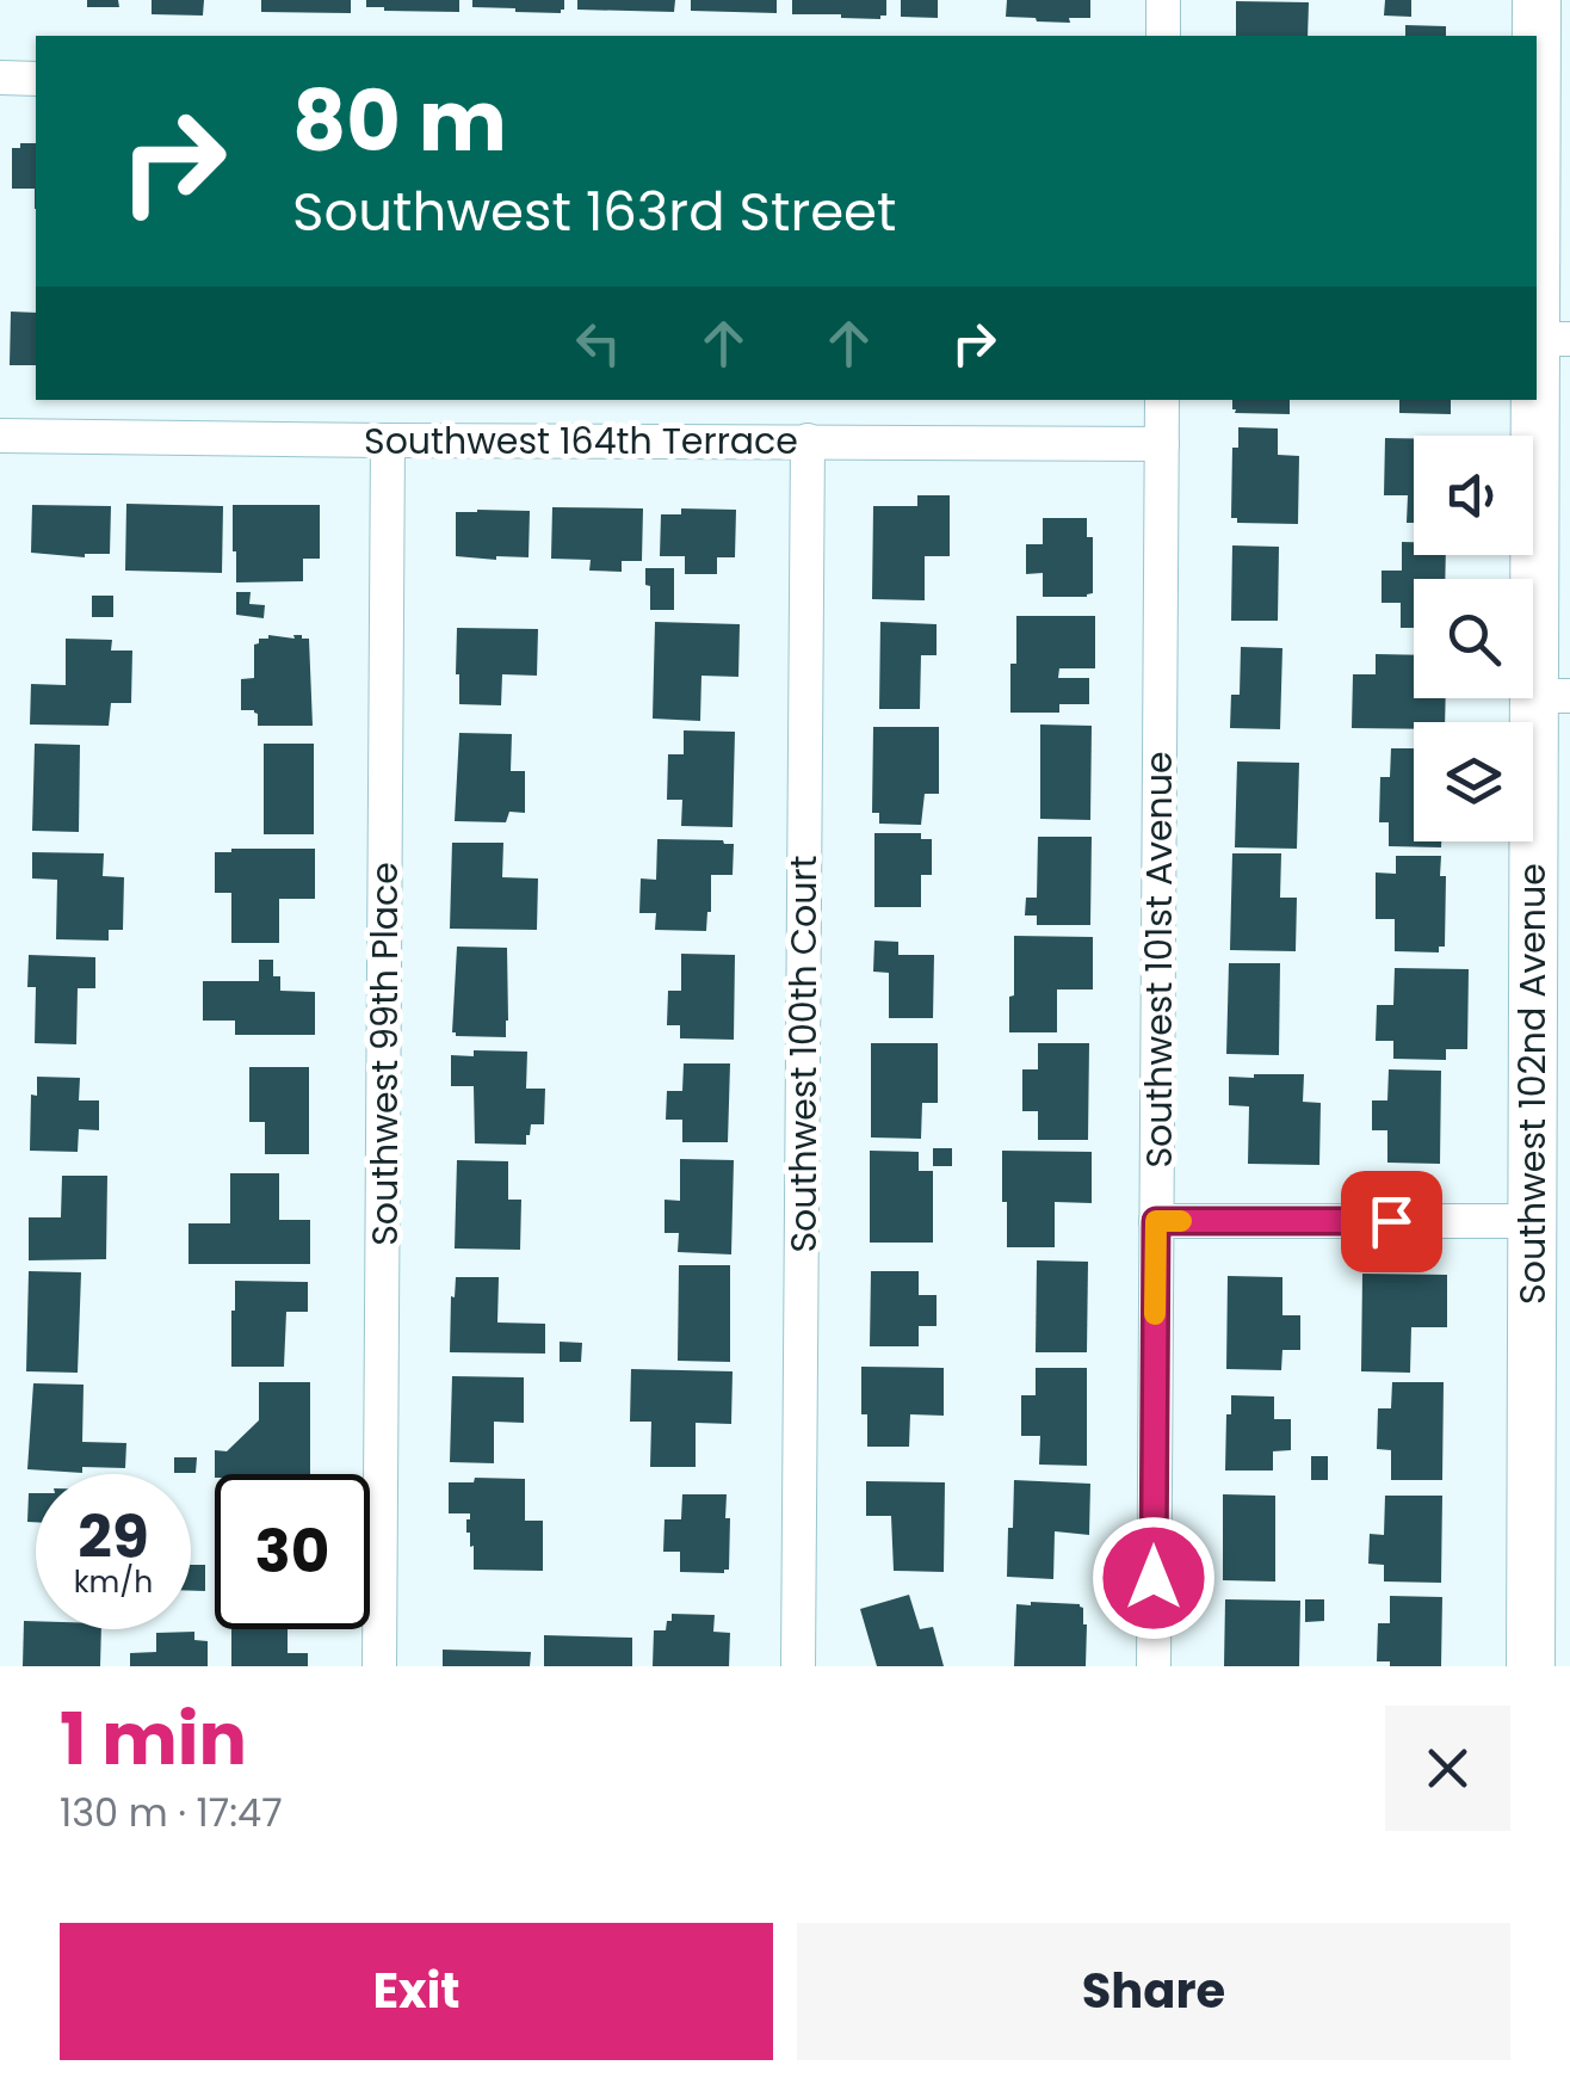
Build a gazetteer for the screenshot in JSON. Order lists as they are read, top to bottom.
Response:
{
  "streets": {
    "street": [
      "Southwest 164th Terrace",
      "Southwest 101st Avenue",
      "Southwest 99th Place",
      "Southwest 100th Court",
      "Southwest 102nd Avenue"
    ]
  },
  "crossings": [
    ["Southwest 164th Terrace", "Southwest 101st Avenue"],
    ["Southwest 164th Terrace", "Southwest 99th Place"],
    ["Southwest 164th Terrace", "Southwest 100th Court"]
  ],
  "page": {
    "turn": ["80 m", "Southwest 163rd Street"],
    "speed": "29 km/h",
    "limit": "30",
    "heading": ["1 min", "130 m · 17:47"],
    "buttons": ["Exit", "Share"]
  }
}
